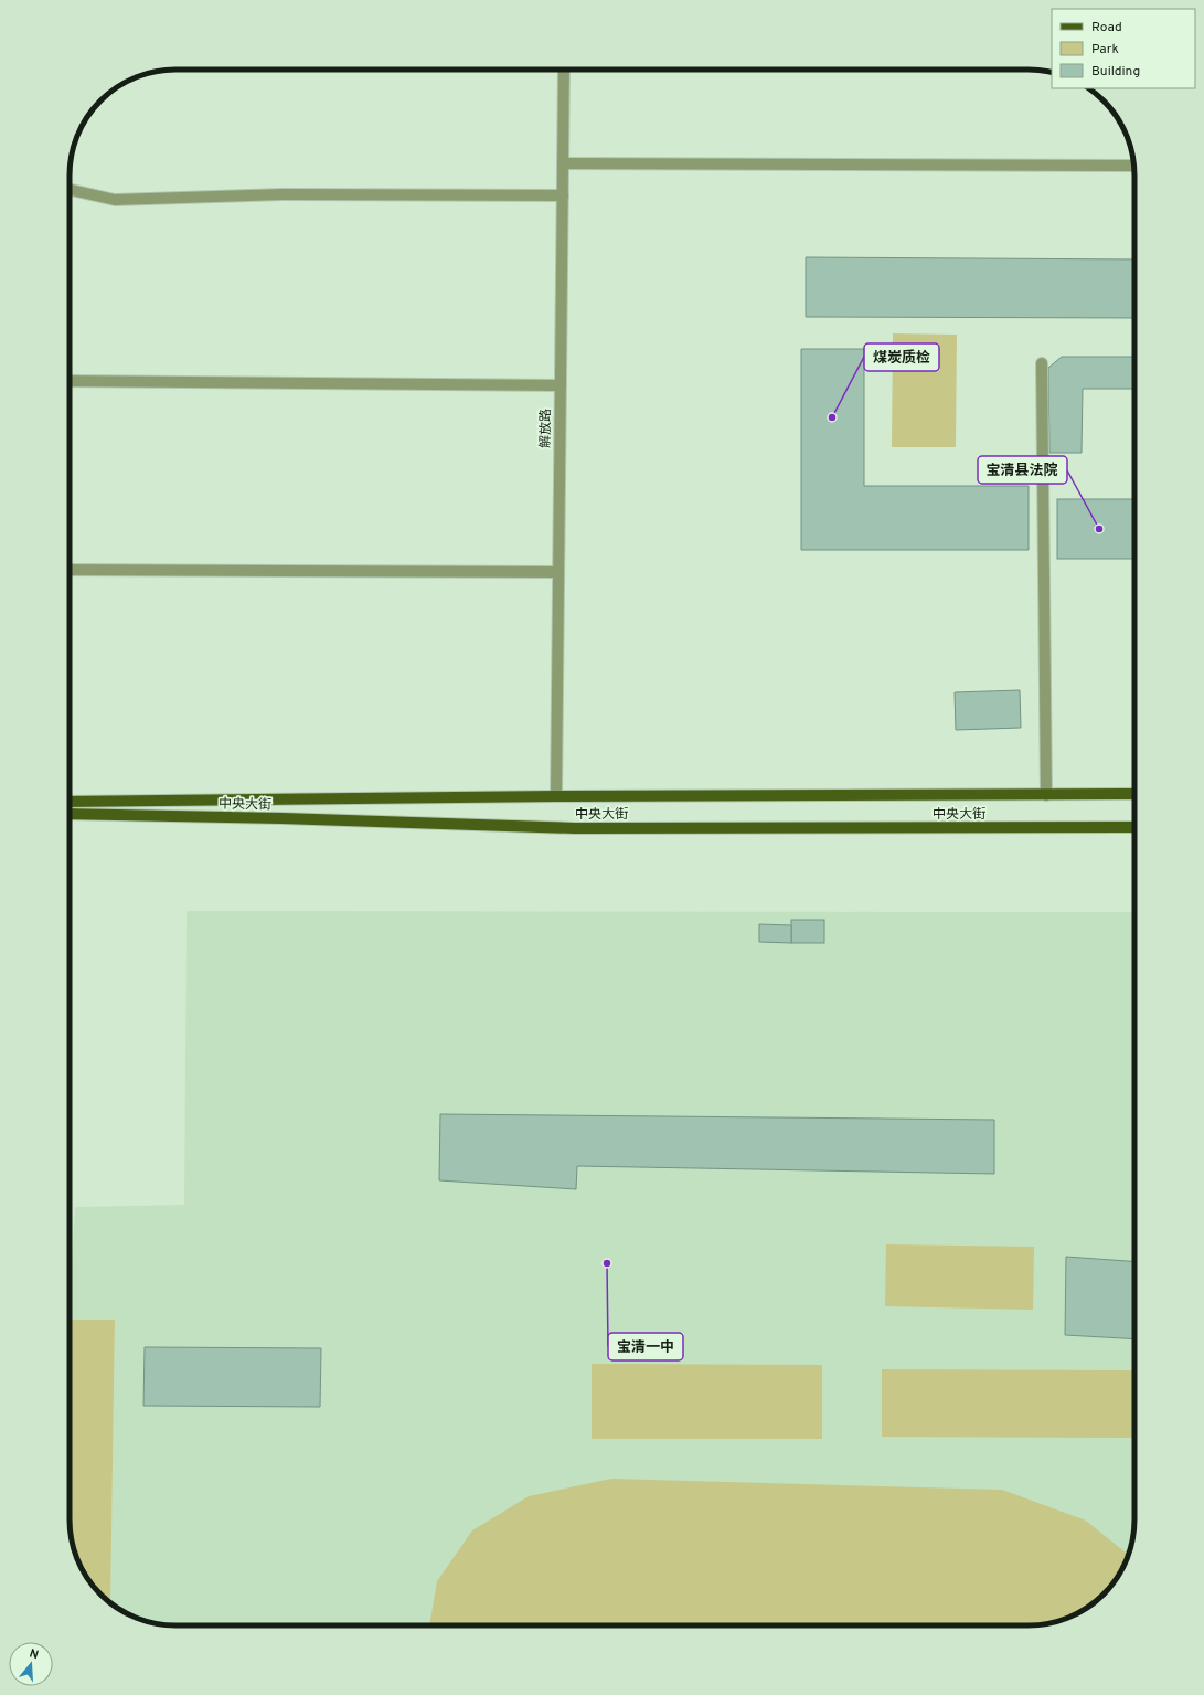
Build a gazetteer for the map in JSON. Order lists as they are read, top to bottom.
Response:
{
  "streets": {
    "main road": ["中央大街"],
    "street": ["解放路"]
  },
  "crossings": [
    ["解放路", "中央大街"]
  ],
  "places": ["煤炭质检", "宝清县法院", "宝清一中"],
  "legend": ["Road", "Park", "Building"],
  "north": "top"
}
